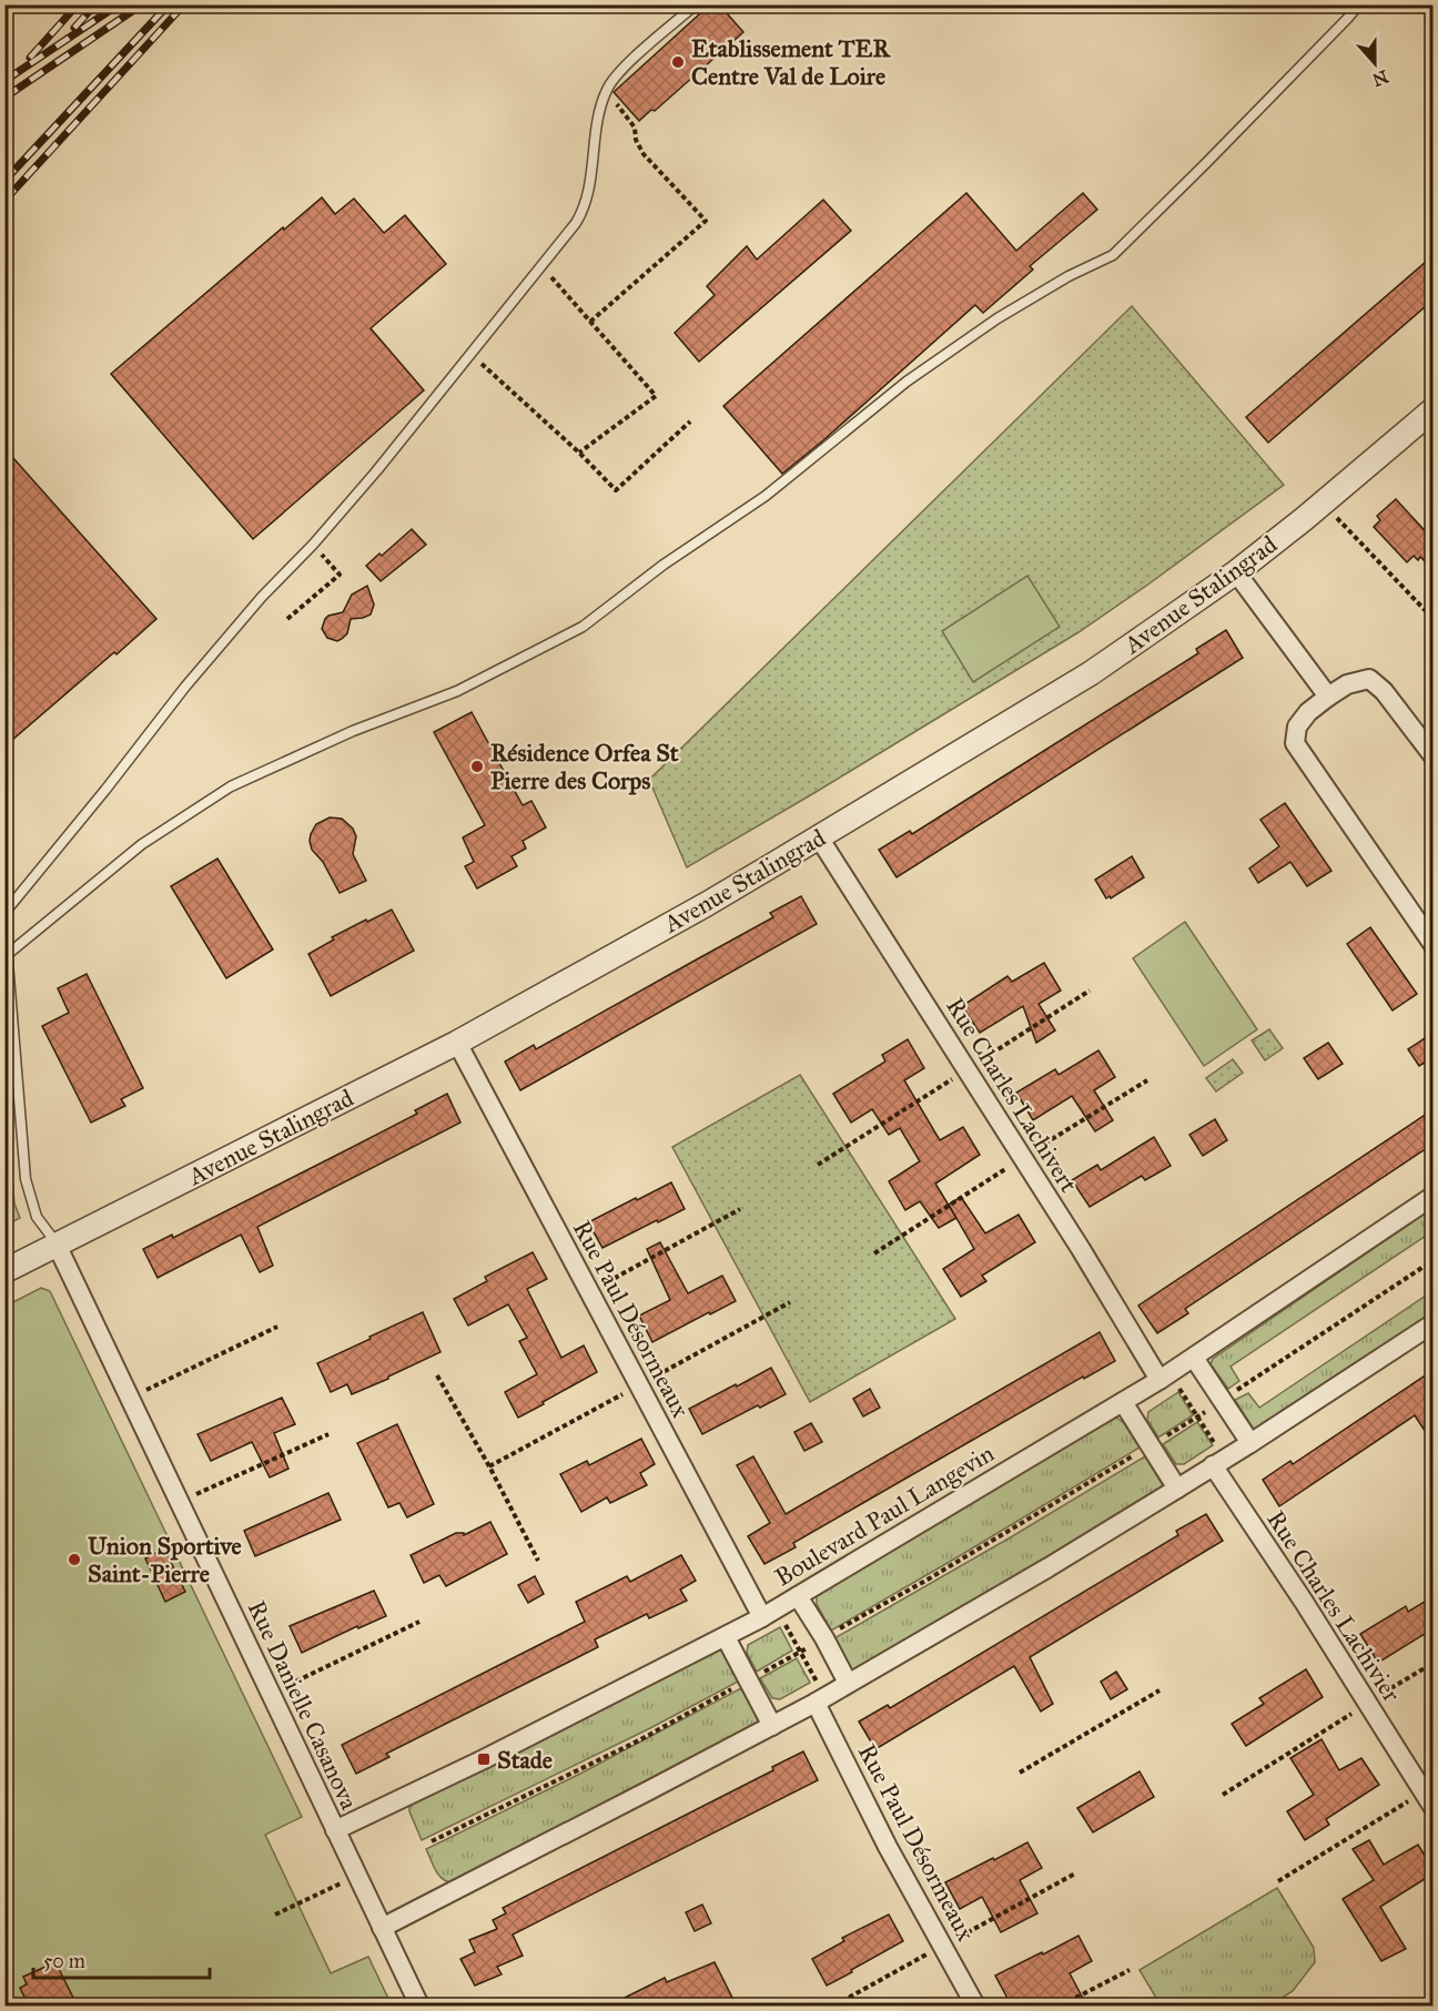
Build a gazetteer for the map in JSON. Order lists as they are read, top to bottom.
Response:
{
  "streets": {
    "street": [
      "Avenue Stalingrad",
      "Rue Charles Lachivert",
      "Rue Paul Désormeaux",
      "Boulevard Paul Langevin",
      "Rue Charles Lachivier",
      "Rue Danielle Casanova"
    ]
  },
  "crossings": [
    ["Avenue Stalingrad", "Rue Charles Lachivert"],
    ["Avenue Stalingrad", "Rue Paul Désormeaux"],
    ["Avenue Stalingrad", "Rue Danielle Casanova"],
    ["Rue Charles Lachivert", "Boulevard Paul Langevin"],
    ["Rue Paul Désormeaux", "Boulevard Paul Langevin"],
    ["Boulevard Paul Langevin", "Rue Danielle Casanova"]
  ],
  "places": {
    "other": ["Etablissement TER Centre Val de Loire", "Résidence Orfea St Pierre des Corps", "Union Sportive Saint-Pierre"],
    "transit": ["Stade"]
  },
  "scale_bar": "50 m",
  "north": "bottom"
}
